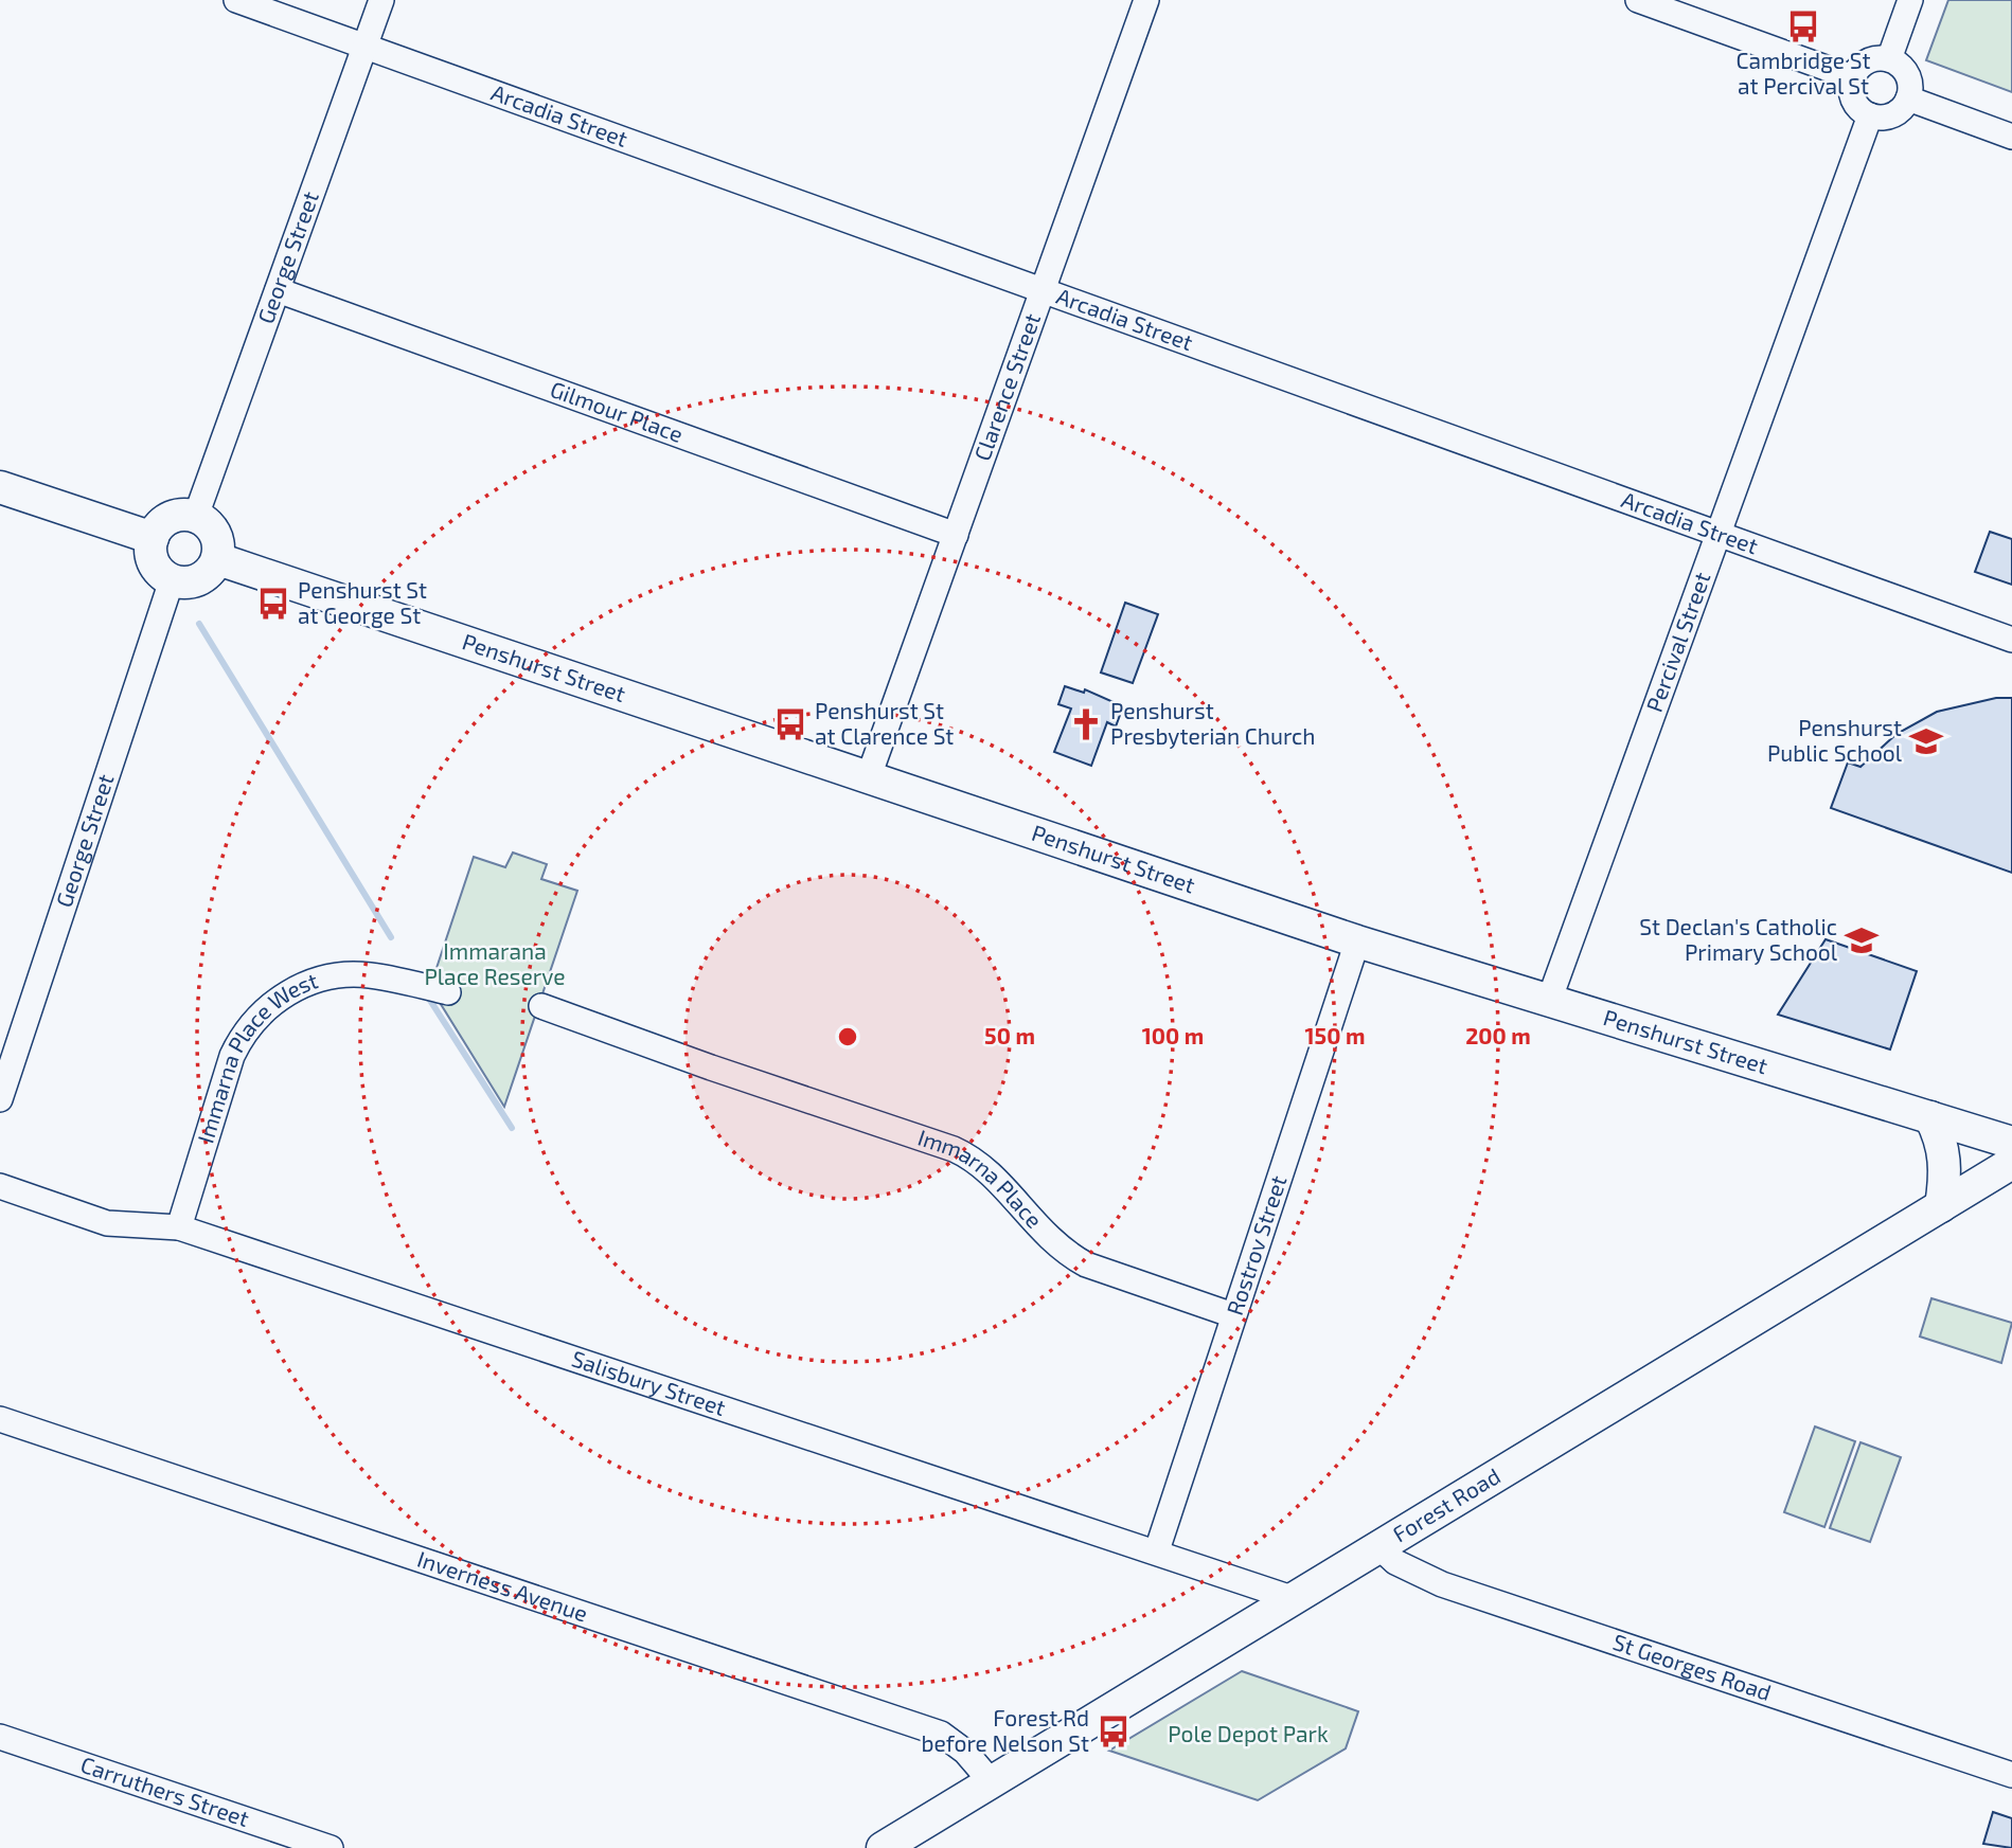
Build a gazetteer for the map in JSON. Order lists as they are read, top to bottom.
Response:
{
  "streets": {
    "main road": ["Penshurst Street", "Forest Road"],
    "street": [
      "Arcadia Street",
      "George Street",
      "Clarence Street",
      "Gilmour Place",
      "Percival Street",
      "Immarna Place West",
      "Immarna Place",
      "Rostrov Street",
      "Salisbury Street",
      "Inverness Avenue",
      "St Georges Road",
      "Carruthers Street"
    ]
  },
  "crossings": [
    ["Arcadia Street", "George Street"],
    ["Arcadia Street", "Clarence Street"],
    ["Arcadia Street", "Percival Street"],
    ["George Street", "Gilmour Place"],
    ["George Street", "Penshurst Street"],
    ["Clarence Street", "Gilmour Place"],
    ["Clarence Street", "Penshurst Street"],
    ["Percival Street", "Penshurst Street"],
    ["Penshurst Street", "Rostrov Street"],
    ["Immarna Place West", "Salisbury Street"],
    ["Immarna Place", "Rostrov Street"],
    ["Rostrov Street", "Salisbury Street"],
    ["Salisbury Street", "Forest Road"],
    ["Forest Road", "Inverness Avenue"],
    ["Forest Road", "St Georges Road"]
  ],
  "parks": ["Immarana Place Reserve", "Pole Depot Park"],
  "places": {
    "bus stop": [
      "Cambridge St at Percival St",
      "Penshurst St at George St",
      "Penshurst St at Clarence St",
      "Forest Rd before Nelson St"
    ],
    "church": ["Penshurst Presbyterian Church"],
    "school or university": ["Penshurst Public School", "St Declan's Catholic Primary School"]
  },
  "rings": [
    "50 m",
    "100 m",
    "150 m",
    "200 m"
  ]
}
